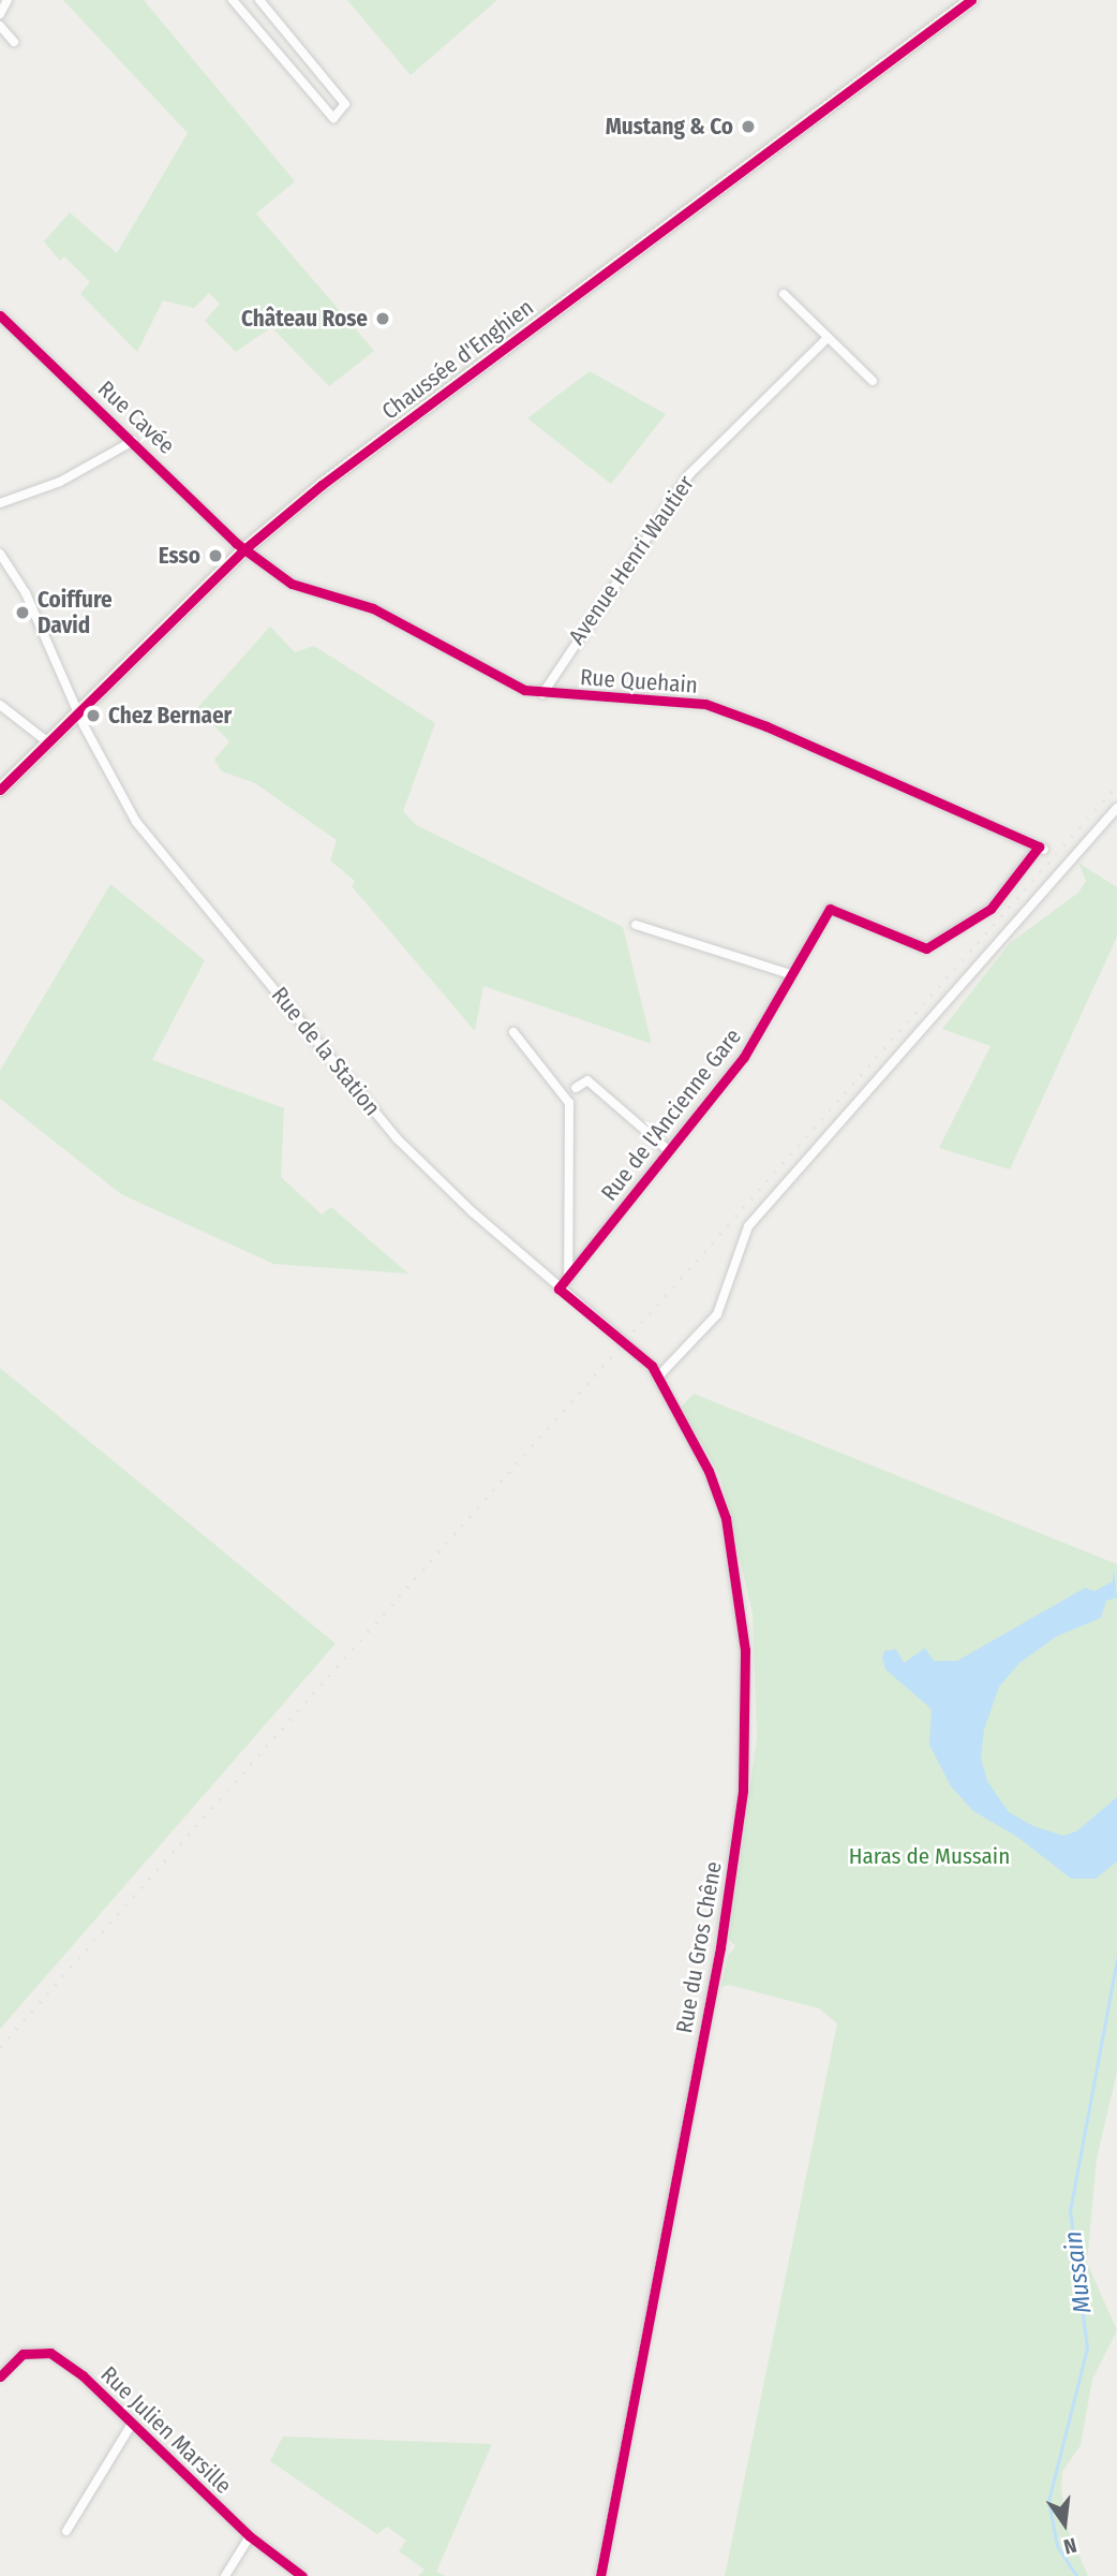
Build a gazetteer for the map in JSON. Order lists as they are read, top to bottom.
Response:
{
  "streets": {
    "main road": ["Chaussée d'Enghien"],
    "street": [
      "Rue Cavée",
      "Avenue Henri Wautier",
      "Rue Quehain",
      "Rue de la Station",
      "Rue de l'Ancienne Gare",
      "Rue du Gros Chêne",
      "Rue Julien Marsille"
    ]
  },
  "crossings": [
    ["Chaussée d'Enghien", "Rue Cavée"],
    ["Chaussée d'Enghien", "Rue Quehain"],
    ["Chaussée d'Enghien", "Rue de la Station"],
    ["Rue Cavée", "Rue Quehain"],
    ["Avenue Henri Wautier", "Rue Quehain"],
    ["Rue Quehain", "Rue de l'Ancienne Gare"],
    ["Rue de la Station", "Rue de l'Ancienne Gare"],
    ["Rue de la Station", "Rue du Gros Chêne"]
  ],
  "water": ["Mussain"],
  "parks": ["Haras de Mussain"],
  "places": [
    "Mustang & Co",
    "Château Rose",
    "Esso",
    "Coiffure David",
    "Chez Bernaer"
  ],
  "north": "bottom"
}
